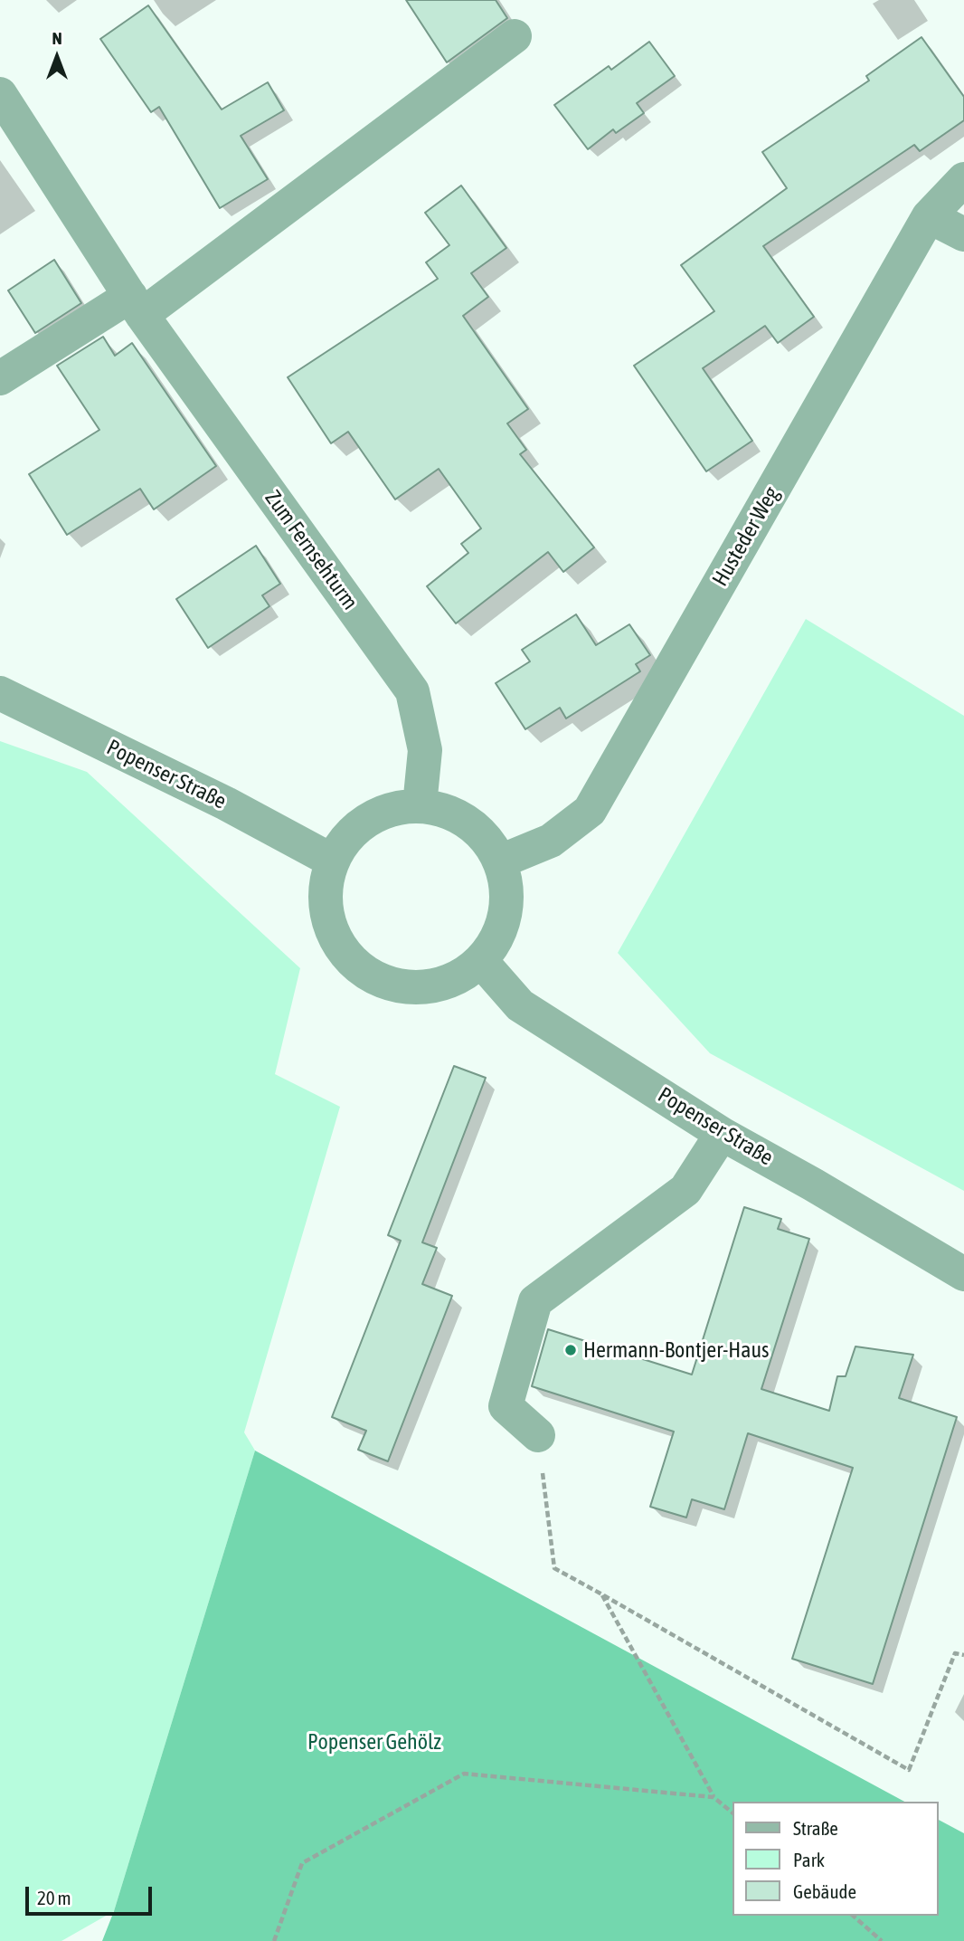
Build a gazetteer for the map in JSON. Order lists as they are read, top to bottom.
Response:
{
  "streets": {
    "street": ["Husteder Weg", "Zum Fernsehturm", "Popenser Straße"]
  },
  "crossings": [
    ["Husteder Weg", "Zum Fernsehturm"],
    ["Husteder Weg", "Popenser Straße"],
    ["Zum Fernsehturm", "Popenser Straße"]
  ],
  "parks": ["Popenser Gehölz"],
  "places": ["Hermann-Bontjer-Haus"],
  "legend": ["Straße", "Park", "Gebäude"],
  "scale_bar": "20 m",
  "north": "top"
}
